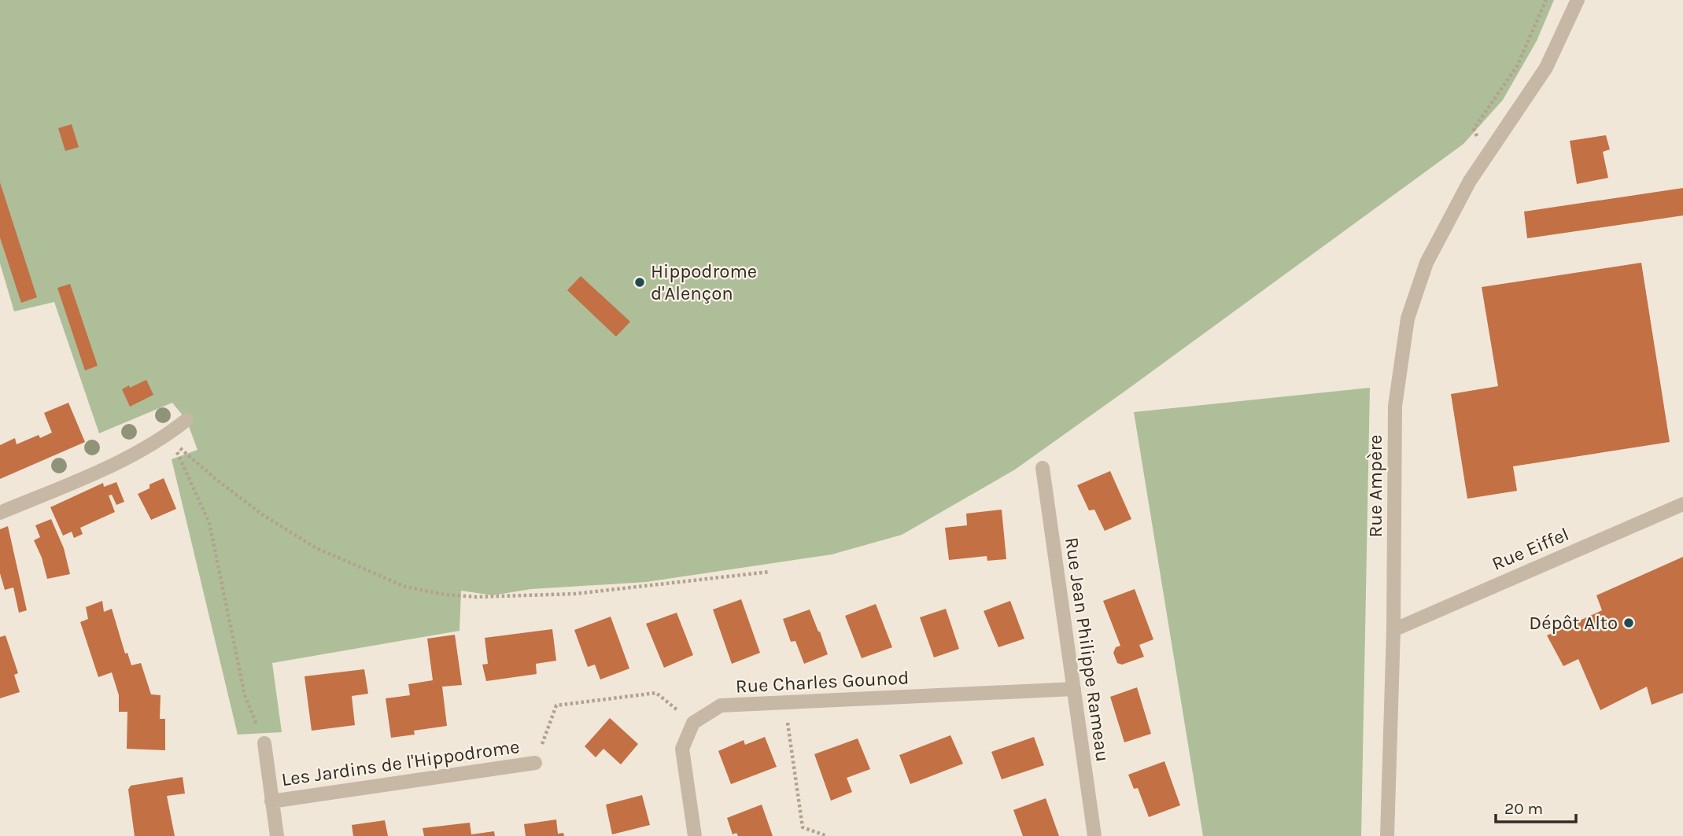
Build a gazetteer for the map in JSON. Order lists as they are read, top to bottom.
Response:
{
  "streets": {
    "street": [
      "Rue Ampère",
      "Rue Eiffel",
      "Rue Jean Philippe Rameau",
      "Rue Charles Gounod",
      "Les Jardins de l'Hippodrome"
    ]
  },
  "crossings": [
    ["Rue Ampère", "Rue Eiffel"],
    ["Rue Jean Philippe Rameau", "Rue Charles Gounod"]
  ],
  "places": ["Hippodrome d'Alençon", "Dépôt Alto"],
  "scale_bar": "20 m"
}
